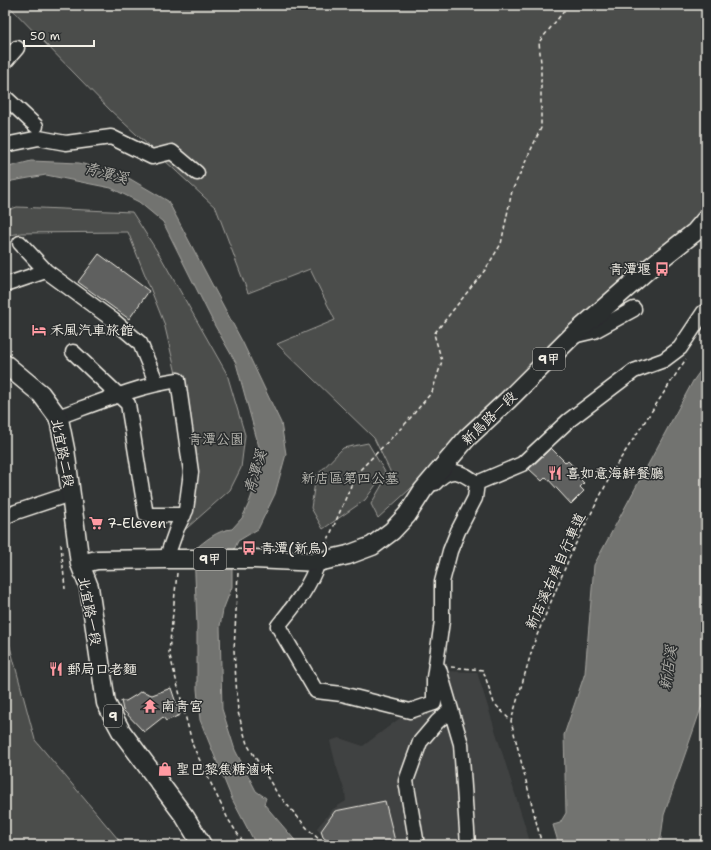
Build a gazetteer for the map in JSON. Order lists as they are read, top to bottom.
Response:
{
  "streets": {
    "main road": [
      "9甲",
      "新烏路一段",
      "北宜路二段",
      "北宜路一段",
      "9"
    ],
    "path": ["新店溪右岸自行車道"]
  },
  "crossings": [
    ["9甲", "新烏路一段"],
    ["9甲", "北宜路二段"],
    ["9甲", "北宜路一段"],
    ["北宜路二段", "北宜路一段"]
  ],
  "water": ["青潭溪", "新店溪"],
  "parks": ["青潭公園", "新店區第四公墓"],
  "places": {
    "bus stop": ["青潭堰", "青潭(新烏)"],
    "hotel": ["禾風汽車旅館"],
    "restaurant": ["喜如意海鮮餐廳", "郵局口老麵"],
    "supermarket": ["7-Eleven"],
    "temple": ["南青宮"],
    "shop": ["聖巴黎焦糖滷味"]
  },
  "scale_bar": "50 m"
}
